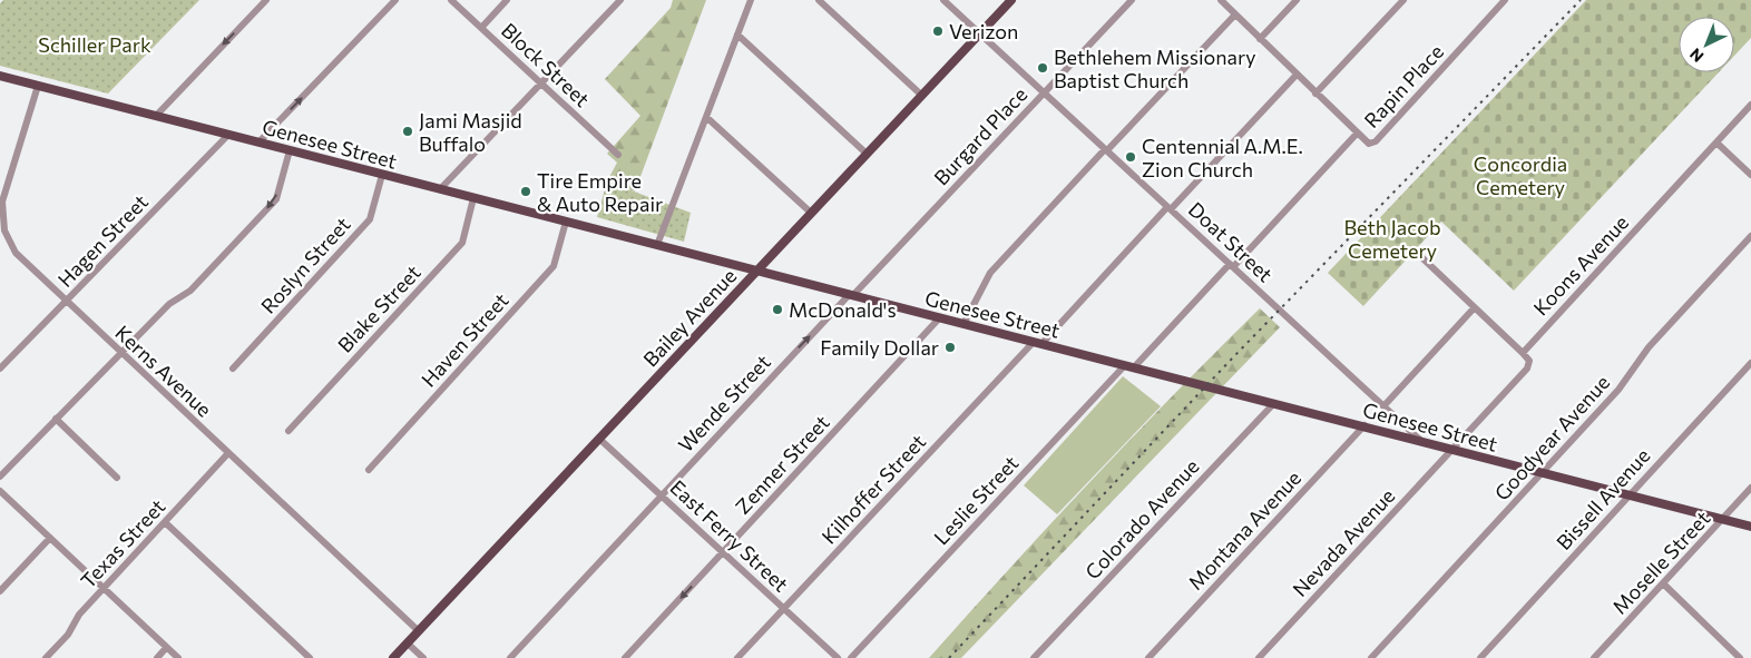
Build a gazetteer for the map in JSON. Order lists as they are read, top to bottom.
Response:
{
  "streets": {
    "main road": ["Genesee Street", "Bailey Avenue"],
    "street": [
      "Block Street",
      "Rapin Place",
      "Burgard Place",
      "Hagen Street",
      "Doat Street",
      "Roslyn Street",
      "Koons Avenue",
      "Blake Street",
      "Haven Street",
      "Kerns Avenue",
      "Wende Street",
      "Goodyear Avenue",
      "Zenner Street",
      "Kilhoffer Street",
      "Bissell Avenue",
      "Leslie Street",
      "Colorado Avenue",
      "Montana Avenue",
      "East Ferry Street",
      "Nevada Avenue",
      "Texas Street",
      "Moselle Street"
    ]
  },
  "crossings": [
    ["Rapin Place", "Genesee Street"],
    ["Rapin Place", "Doat Street"],
    ["Burgard Place", "Genesee Street"],
    ["Burgard Place", "Doat Street"],
    ["Burgard Place", "Wende Street"],
    ["Genesee Street", "Hagen Street"],
    ["Genesee Street", "Doat Street"],
    ["Genesee Street", "Roslyn Street"],
    ["Genesee Street", "Blake Street"],
    ["Genesee Street", "Bailey Avenue"],
    ["Genesee Street", "Haven Street"],
    ["Genesee Street", "Kerns Avenue"],
    ["Genesee Street", "Wende Street"],
    ["Genesee Street", "Goodyear Avenue"],
    ["Genesee Street", "Zenner Street"],
    ["Genesee Street", "Kilhoffer Street"],
    ["Genesee Street", "Bissell Avenue"],
    ["Genesee Street", "Leslie Street"],
    ["Genesee Street", "Colorado Avenue"],
    ["Genesee Street", "Montana Avenue"],
    ["Genesee Street", "Nevada Avenue"],
    ["Genesee Street", "Moselle Street"],
    ["Hagen Street", "Kerns Avenue"],
    ["Doat Street", "Bailey Avenue"],
    ["Doat Street", "Kilhoffer Street"],
    ["Bailey Avenue", "Kerns Avenue"],
    ["Bailey Avenue", "East Ferry Street"],
    ["Kerns Avenue", "Texas Street"],
    ["Wende Street", "East Ferry Street"],
    ["Zenner Street", "East Ferry Street"],
    ["Kilhoffer Street", "East Ferry Street"]
  ],
  "one_way": ["Wende Street"],
  "parks": ["Schiller Park", "Concordia Cemetery", "Beth Jacob Cemetery"],
  "places": [
    "Verizon",
    "Bethlehem Missionary Baptist Church",
    "Jami Masjid Buffalo",
    "Centennial A.M.E. Zion Church",
    "Tire Empire & Auto Repair",
    "McDonald's",
    "Family Dollar"
  ],
  "north": "bottom left"
}
